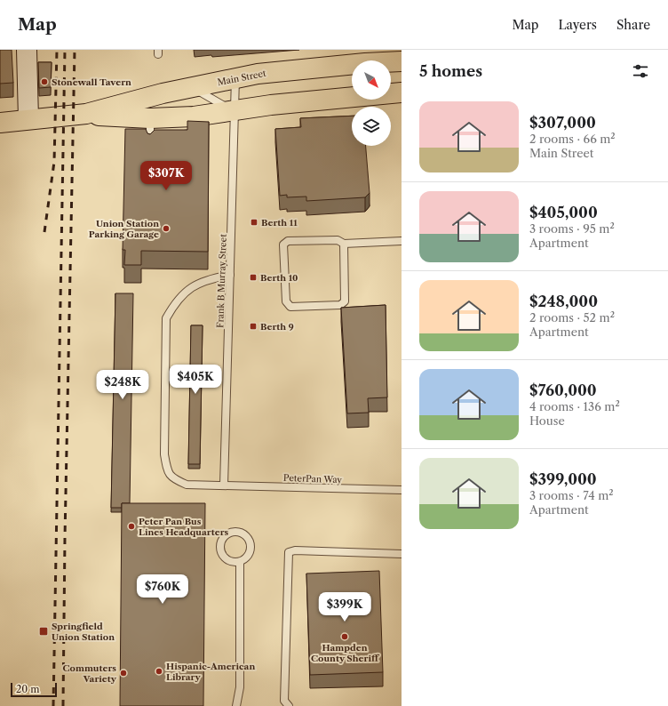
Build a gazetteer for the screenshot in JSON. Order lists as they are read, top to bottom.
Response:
{
  "streets": {
    "main road": ["Main Street"],
    "lane": ["Frank B Murray Street", "PeterPan Way"]
  },
  "crossings": [
    ["Main Street", "Frank B Murray Street"],
    ["Frank B Murray Street", "PeterPan Way"]
  ],
  "places": {
    "other": [
      "Stonewall Tavern",
      "Union Station Parking Garage",
      "Peter Pan Bus Lines Headquarters",
      "Hampden County Sheriff",
      "Hispanic-American Library",
      "Commuters Variety"
    ],
    "transit": [
      "Berth 11",
      "Berth 10",
      "Berth 9",
      "Springfield Union Station"
    ]
  },
  "scale_bar": "20 m",
  "north": "bottom right",
  "page": {
    "header": "Map",
    "nav": ["Map", "Layers", "Share"],
    "heading": "5 homes",
    "list": [
      {
        "name": "$307,000",
        "note": "2 rooms · 66 m² · Main Street"
      },
      {
        "name": "$405,000",
        "note": "3 rooms · 95 m² · Apartment"
      },
      {
        "name": "$248,000",
        "note": "2 rooms · 52 m² · Apartment"
      },
      {
        "name": "$760,000",
        "note": "4 rooms · 136 m² · House"
      },
      {
        "name": "$399,000",
        "note": "3 rooms · 74 m² · Apartment"
      }
    ],
    "price": [
      "$307K",
      "$405K",
      "$248K",
      "$760K",
      "$399K"
    ],
    "scale": "20 m"
  }
}
